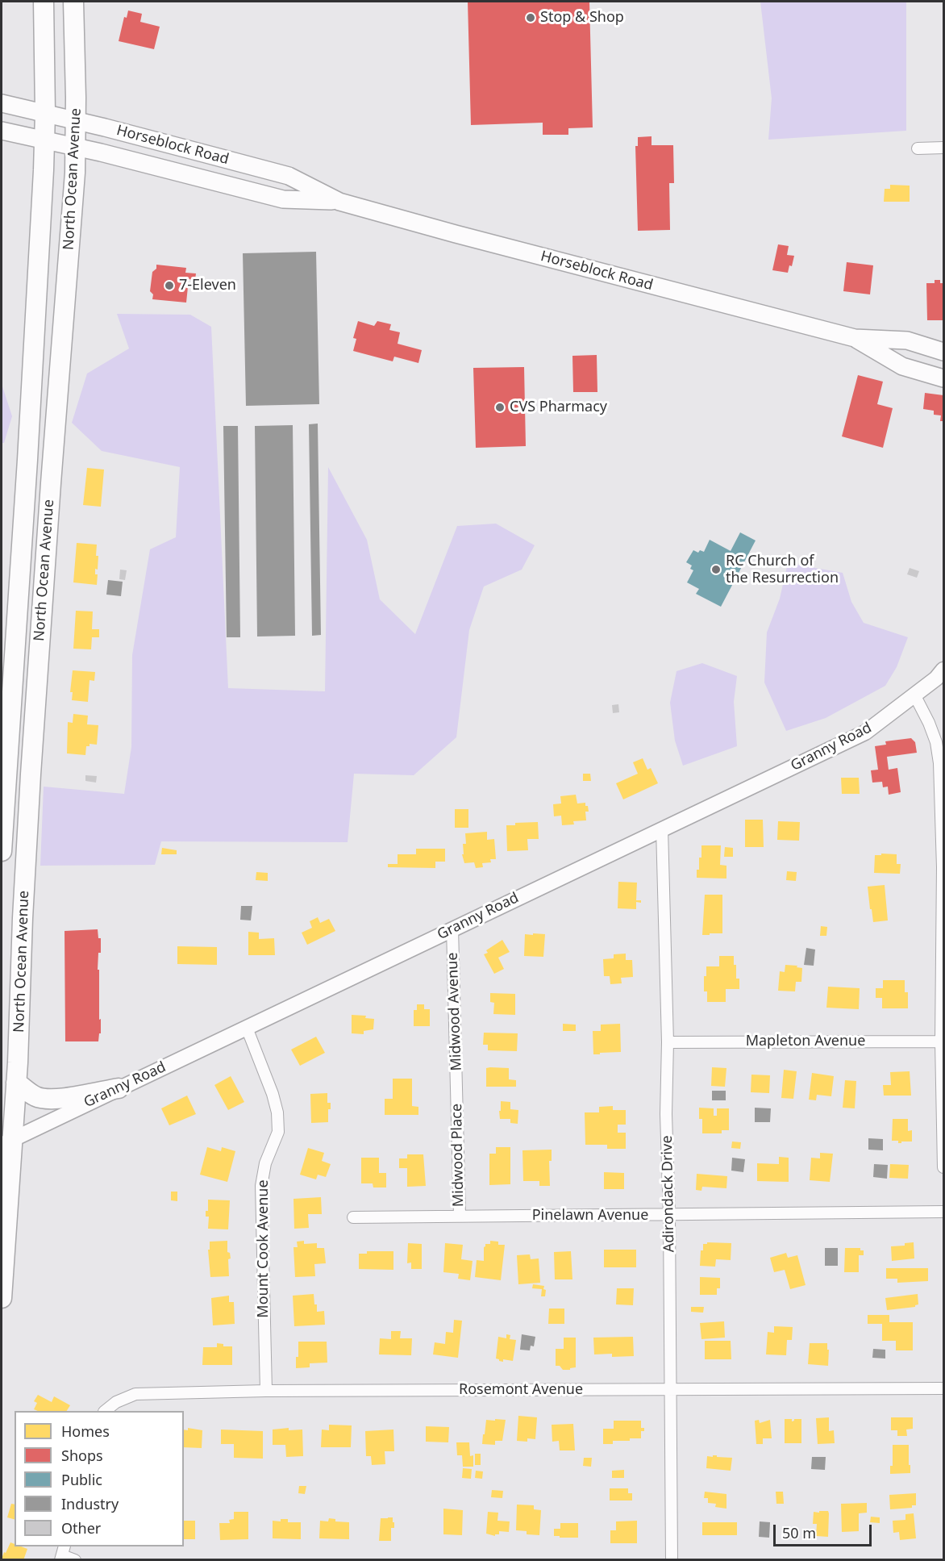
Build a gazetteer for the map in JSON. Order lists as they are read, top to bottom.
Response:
{
  "streets": {
    "highway": ["North Ocean Avenue"],
    "main road": ["Horseblock Road"],
    "street": [
      "Granny Road",
      "Midwood Avenue",
      "Mapleton Avenue",
      "Midwood Place",
      "Adirondack Drive",
      "Pinelawn Avenue",
      "Mount Cook Avenue",
      "Rosemont Avenue"
    ]
  },
  "crossings": [
    ["Horseblock Road", "North Ocean Avenue"],
    ["North Ocean Avenue", "Granny Road"],
    ["Granny Road", "Midwood Avenue"],
    ["Granny Road", "Adirondack Drive"],
    ["Granny Road", "Mount Cook Avenue"],
    ["Midwood Avenue", "Midwood Place"],
    ["Mapleton Avenue", "Adirondack Drive"],
    ["Midwood Place", "Pinelawn Avenue"],
    ["Adirondack Drive", "Pinelawn Avenue"],
    ["Adirondack Drive", "Rosemont Avenue"],
    ["Mount Cook Avenue", "Rosemont Avenue"]
  ],
  "places": [
    "Stop & Shop",
    "7-Eleven",
    "CVS Pharmacy",
    "RC Church of the Resurrection"
  ],
  "legend": [
    "Homes",
    "Shops",
    "Public",
    "Industry",
    "Other"
  ],
  "scale_bar": "50 m"
}
